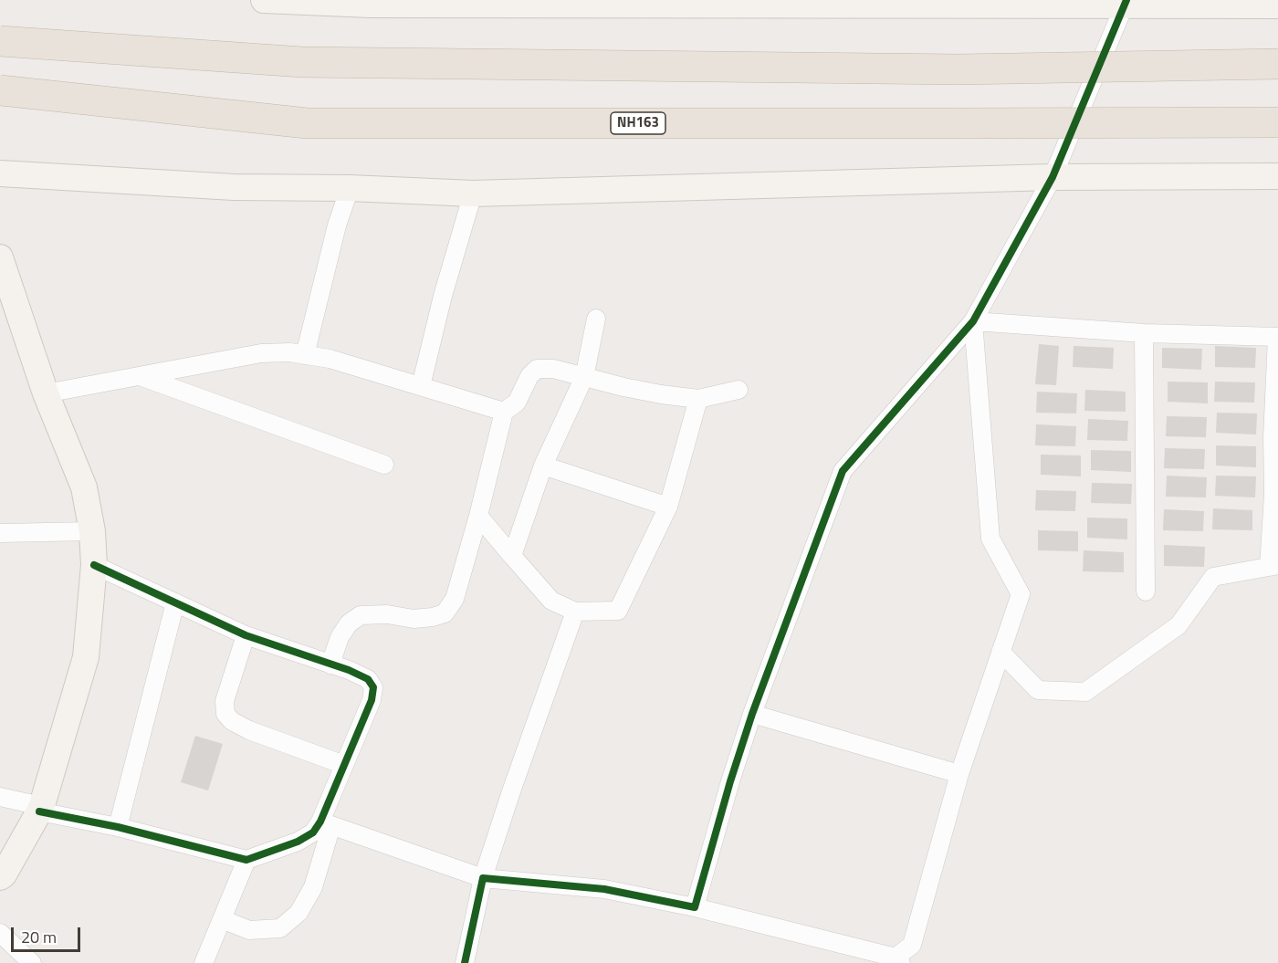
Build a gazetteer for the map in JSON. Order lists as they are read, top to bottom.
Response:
{
  "streets": {
    "highway": ["NH163"]
  },
  "scale_bar": "20 m"
}
